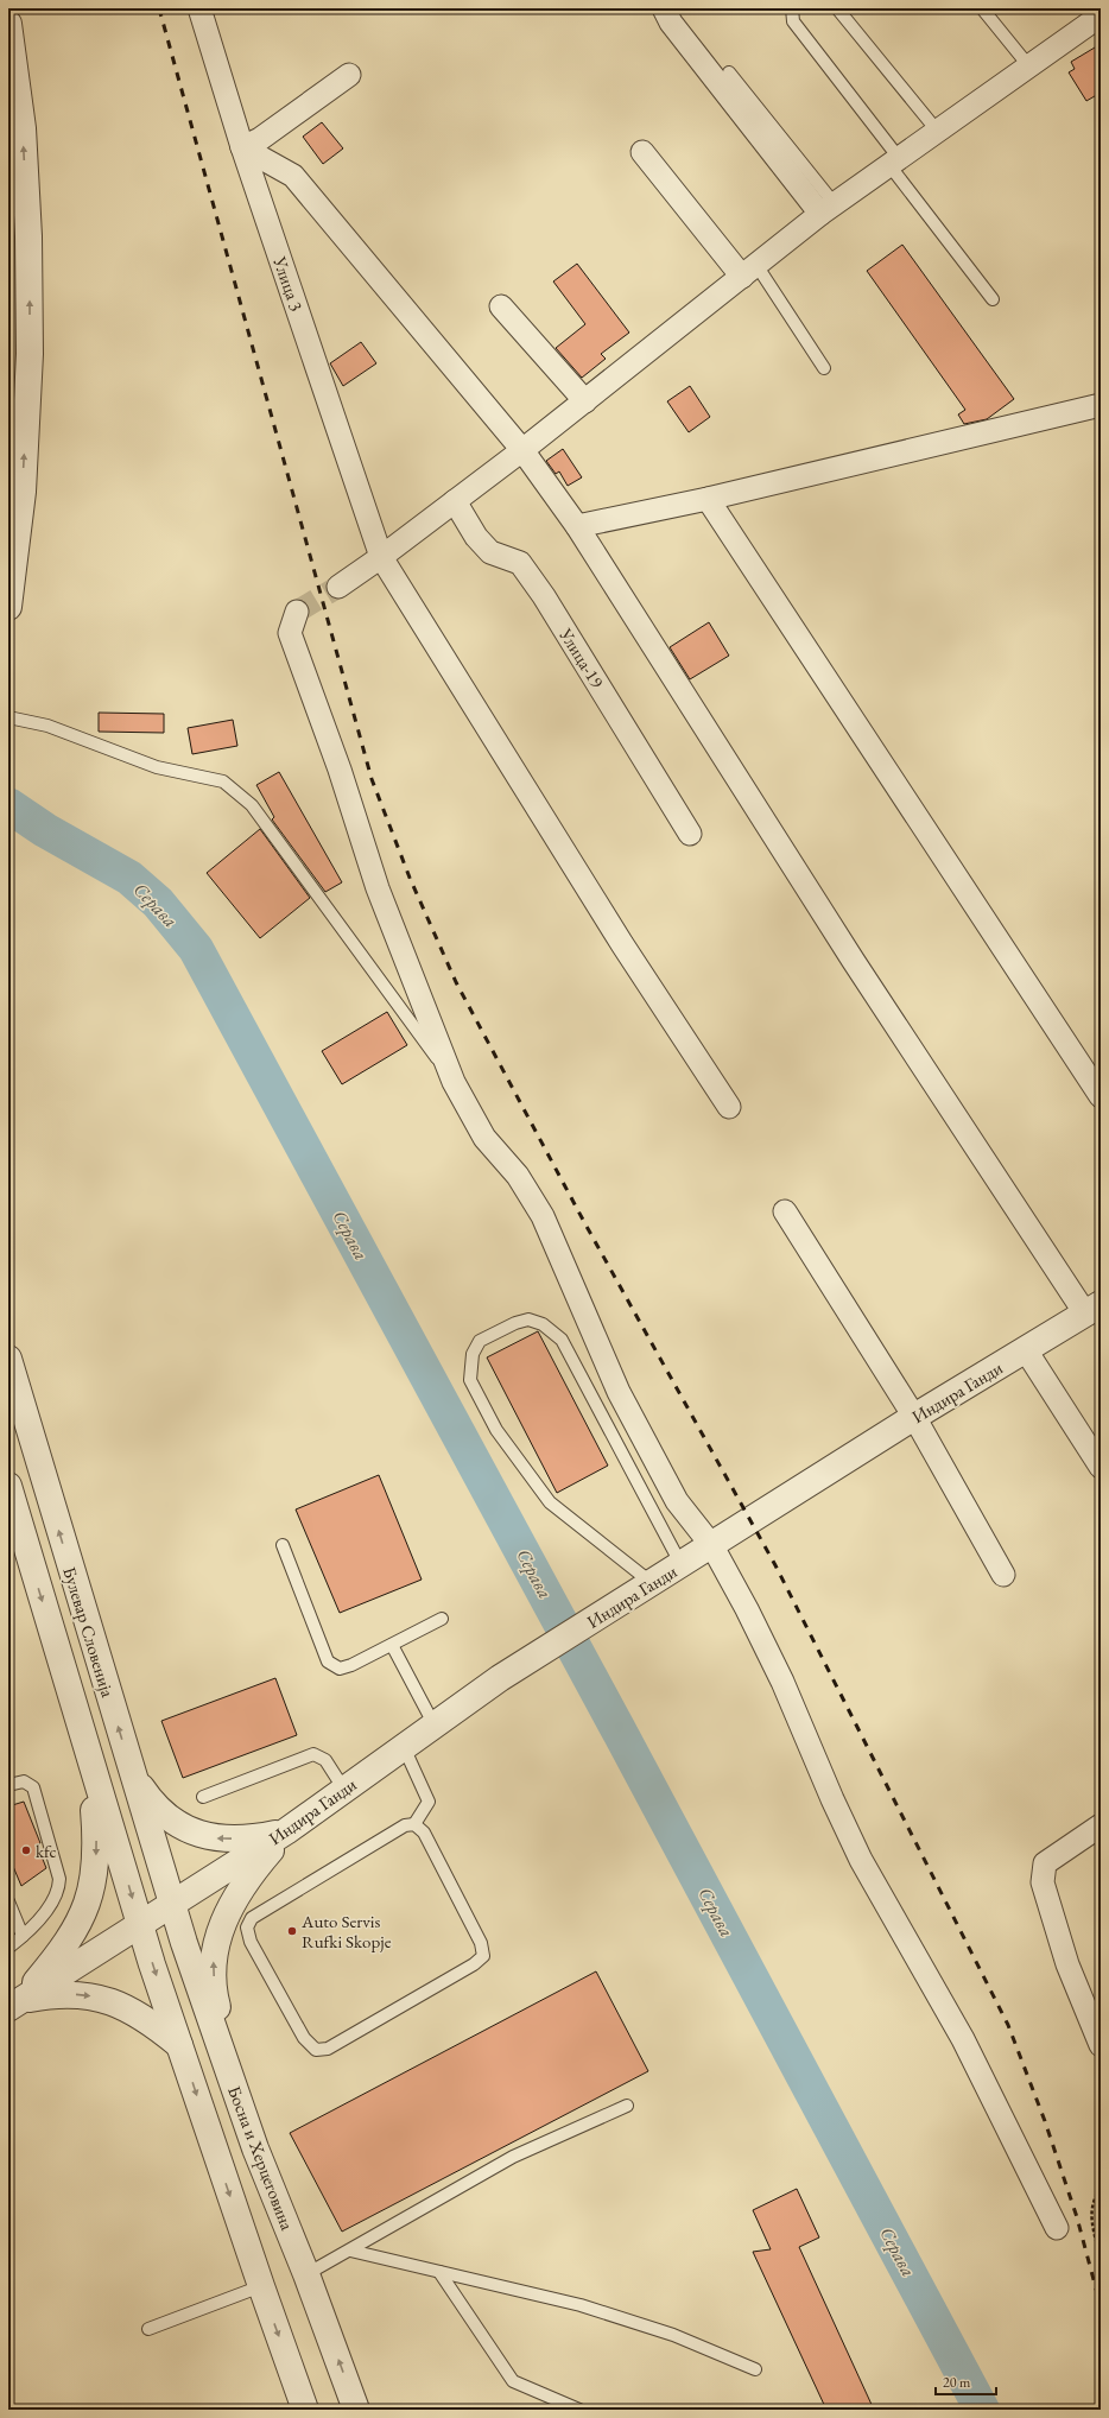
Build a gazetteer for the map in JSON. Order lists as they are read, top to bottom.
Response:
{
  "streets": {
    "street": [
      "Улица 3",
      "Улица-19",
      "Индира Ганди",
      "Булевар Словенија",
      "Босна и Херцеговина"
    ]
  },
  "crossings": [
    ["Индира Ганди", "Булевар Словенија"],
    ["Индира Ганди", "Босна и Херцеговина"],
    ["Булевар Словенија", "Босна и Херцеговина"]
  ],
  "water": ["Серава"],
  "places": ["kfc", "Auto Servis Rufki Skopje"],
  "scale_bar": "20 m"
}
